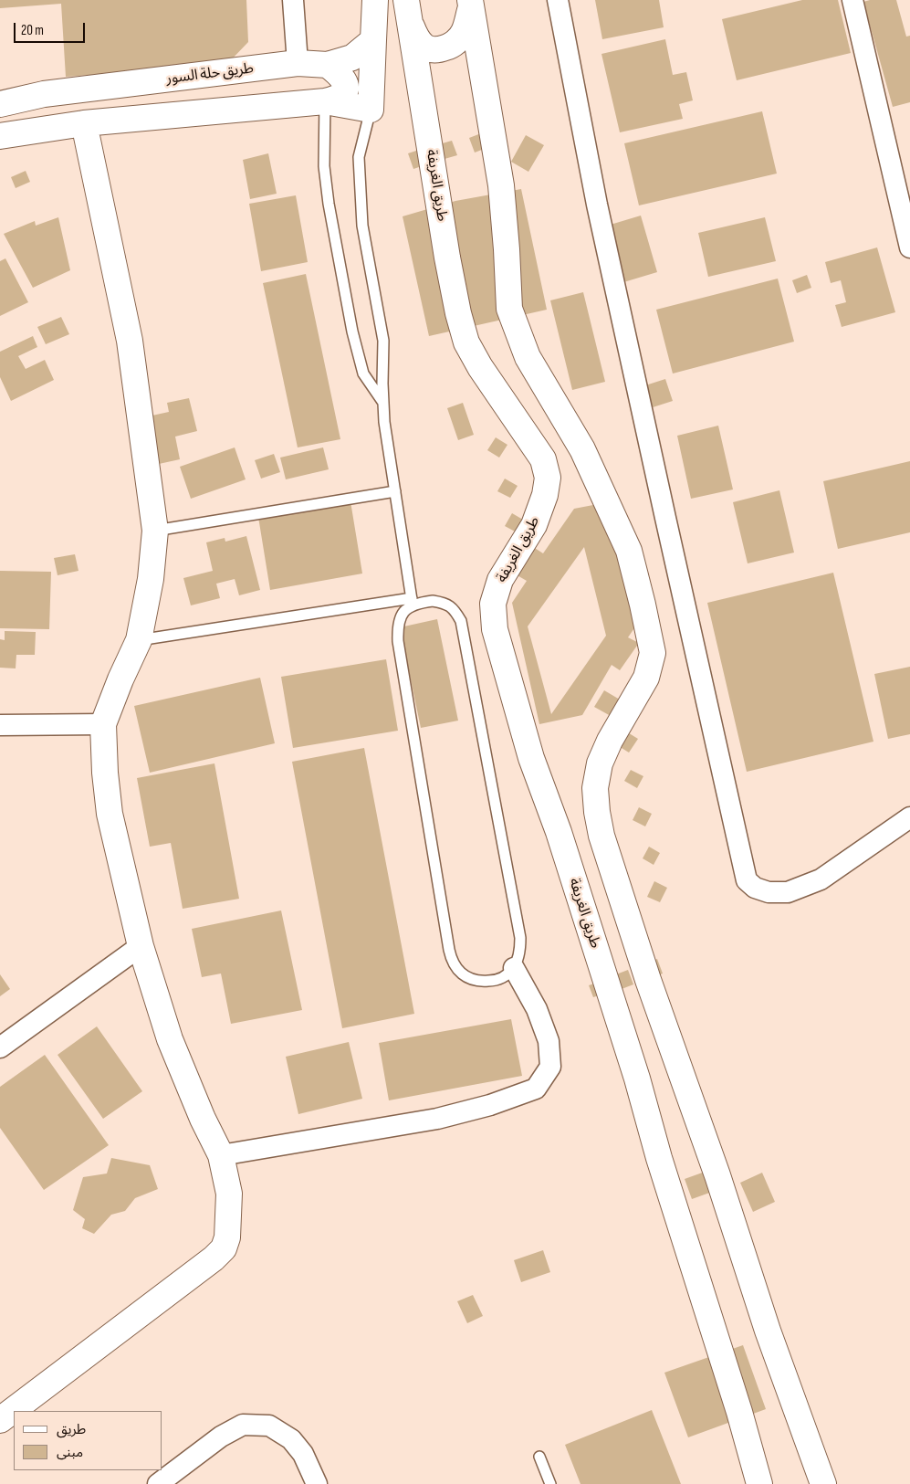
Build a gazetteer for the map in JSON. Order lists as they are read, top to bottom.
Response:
{
  "streets": {
    "main road": ["طريق حلة السور", "طريق الغريفة"]
  },
  "legend": ["طريق", "مبنى"],
  "scale_bar": "20 m"
}
